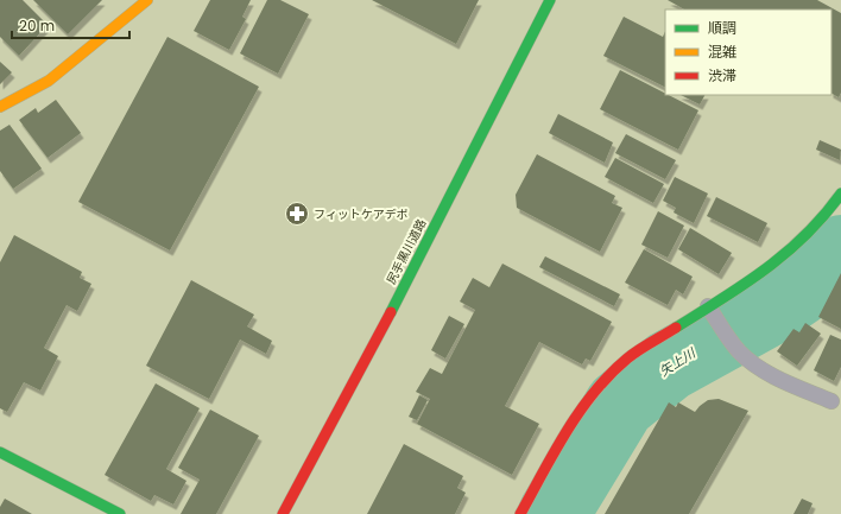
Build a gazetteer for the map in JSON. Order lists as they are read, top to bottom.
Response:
{
  "streets": {
    "street": ["尻手黒川道路"]
  },
  "water": ["矢上川"],
  "places": {
    "pharmacy": ["フィットケアデポ"]
  },
  "legend": ["順調", "混雑", "渋滞"],
  "scale_bar": "20 m"
}
